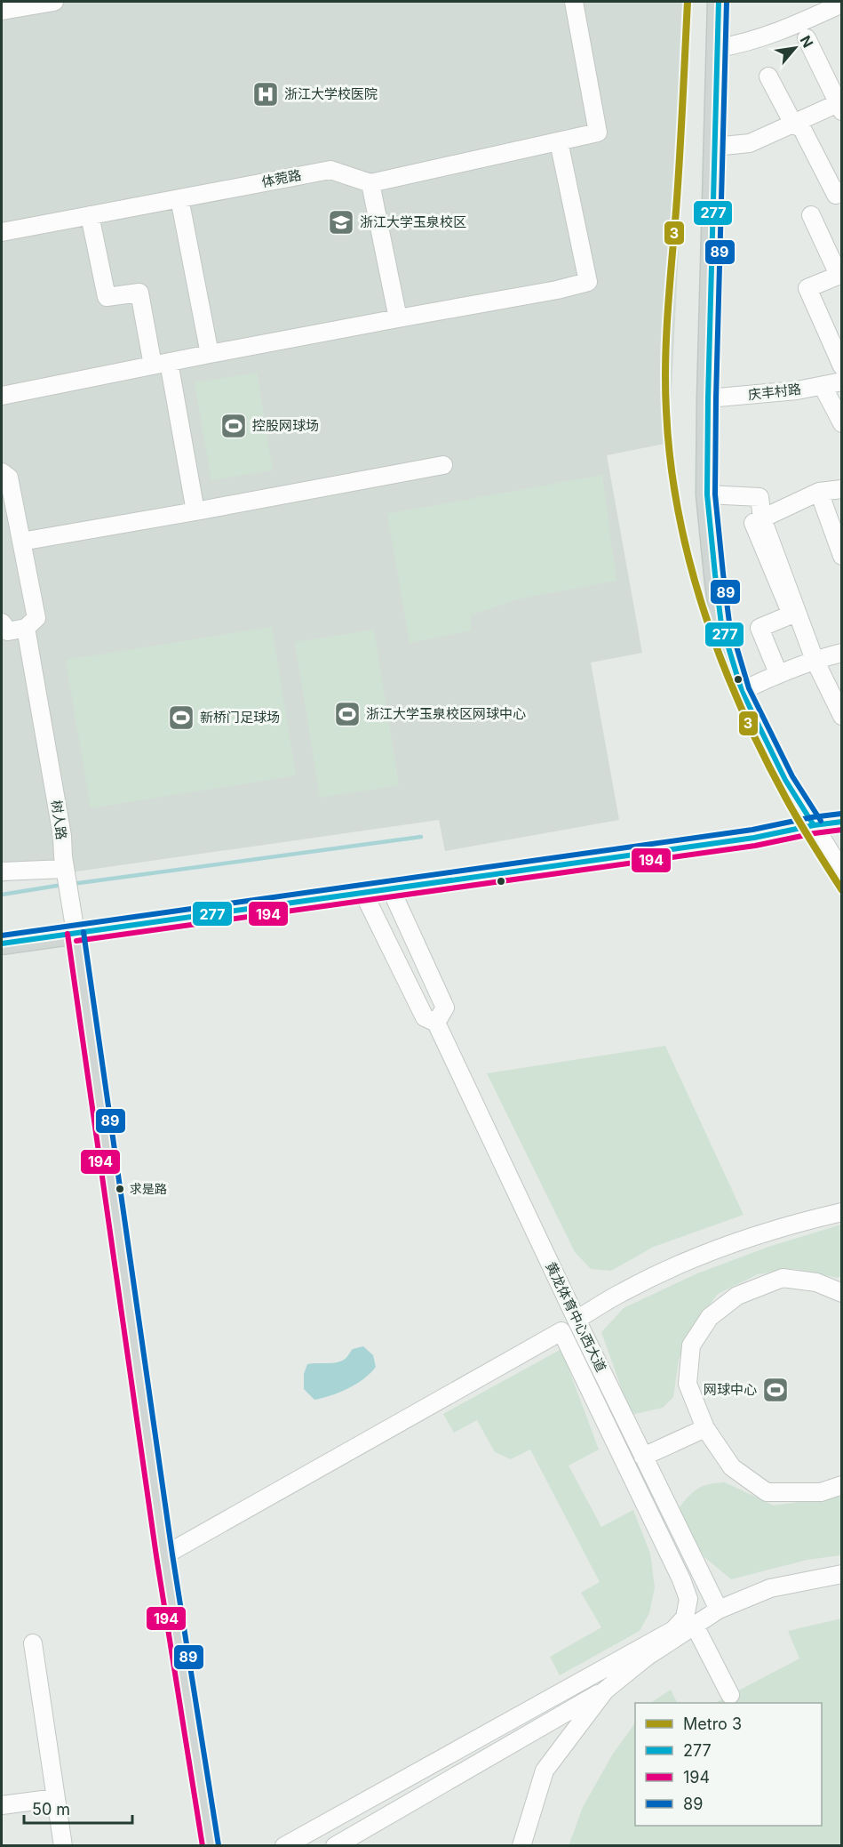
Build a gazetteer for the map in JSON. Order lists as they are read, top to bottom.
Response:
{
  "streets": {
    "street": [
      "体菀路",
      "庆丰村路",
      "树人路",
      "黄龙体育中心西大道"
    ]
  },
  "places": {
    "hospital": ["浙江大学校医院"],
    "school or university": ["浙江大学玉泉校区"],
    "sports": [
      "控股网球场",
      "浙江大学玉泉校区网球中心",
      "新桥门足球场",
      "网球中心"
    ],
    "other": ["求是路"]
  },
  "lines": [
    "metro line 3",
    "transit line 277",
    "transit line 89",
    "transit line 194"
  ],
  "legend": [
    "Metro 3",
    "277",
    "194",
    "89"
  ],
  "scale_bar": "50 m",
  "north": "top right"
}
